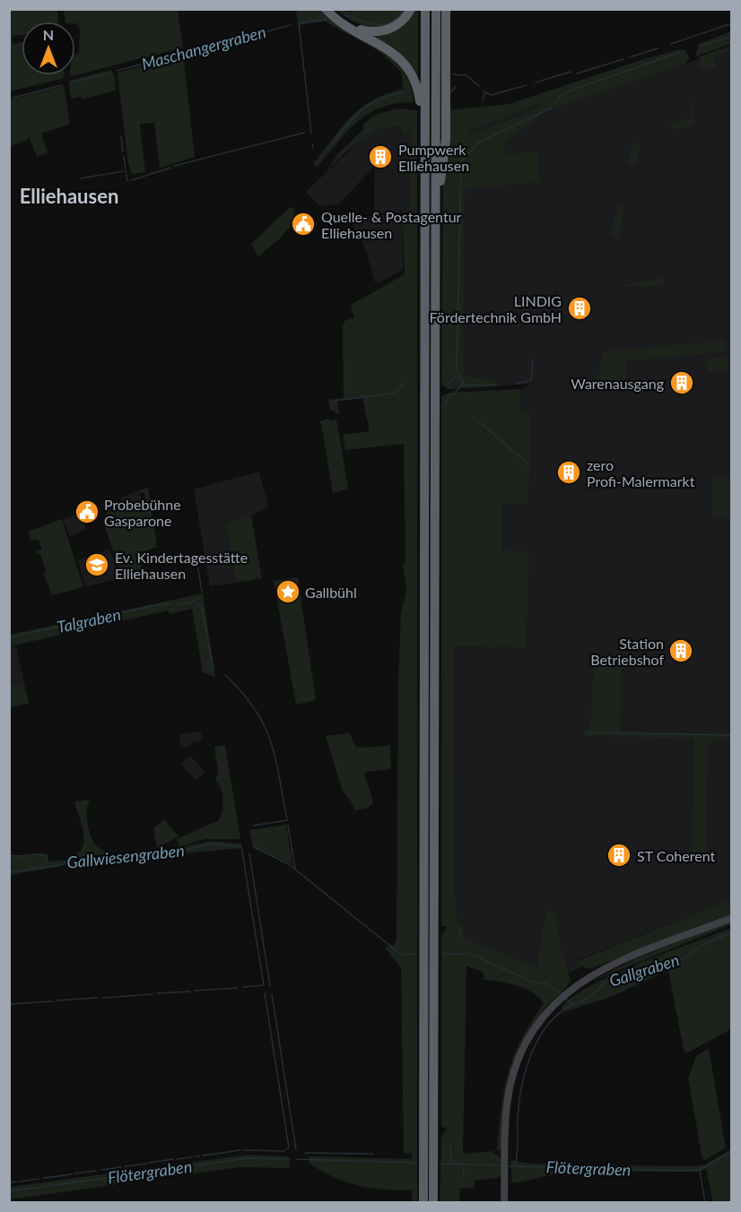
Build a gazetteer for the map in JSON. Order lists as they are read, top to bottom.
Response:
{
  "districts": ["Elliehausen"],
  "water": [
    "Maschangergraben",
    "Talgraben",
    "Gallwiesengraben",
    "Gallgraben",
    "Flötergraben"
  ],
  "places": {
    "building": [
      "Pumpwerk Elliehausen",
      "LINDIG Fördertechnik GmbH",
      "Warenausgang",
      "zero Profi-Malermarkt",
      "Station Betriebshof",
      "ST Coherent"
    ],
    "public building": ["Quelle- & Postagentur Elliehausen", "Probebühne Gasparone"],
    "school or university": ["Ev. Kindertagesstätte Elliehausen"],
    "place": ["Gallbühl"]
  },
  "north": "top"
}
